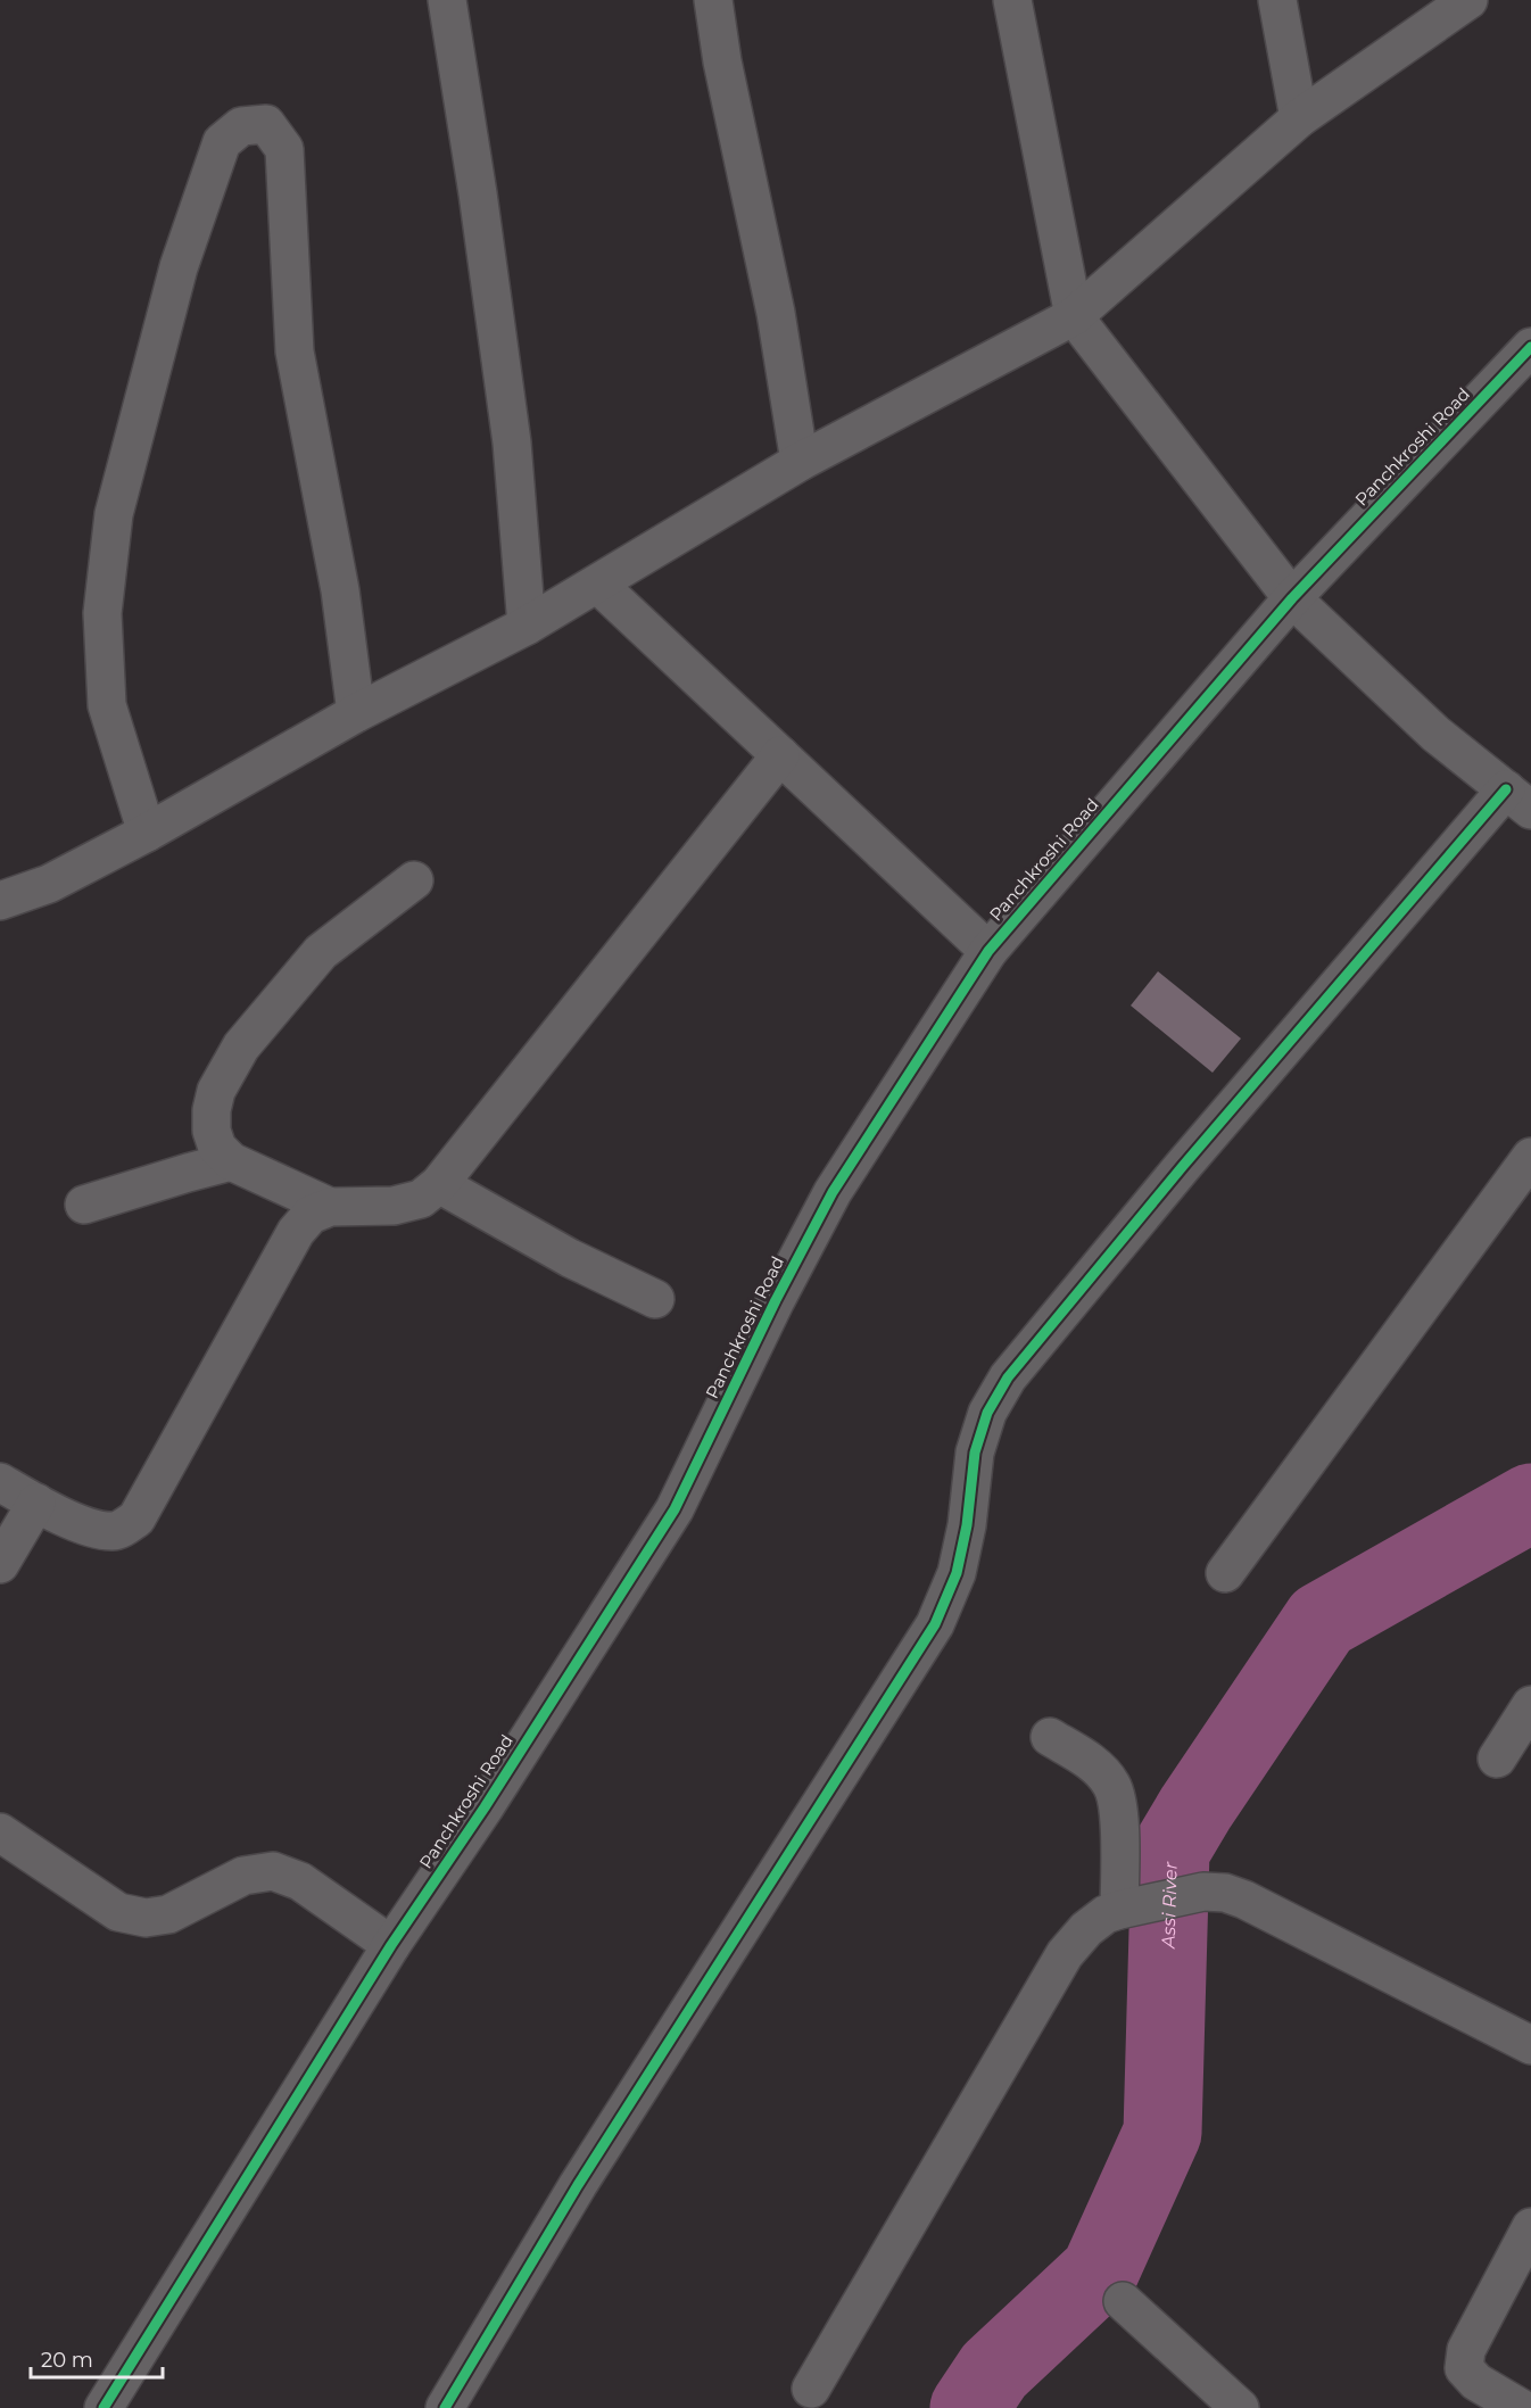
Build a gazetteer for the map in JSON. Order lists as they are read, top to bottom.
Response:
{
  "streets": {
    "street": ["Panchkroshi Road"]
  },
  "water": ["Assi River"],
  "scale_bar": "20 m"
}
